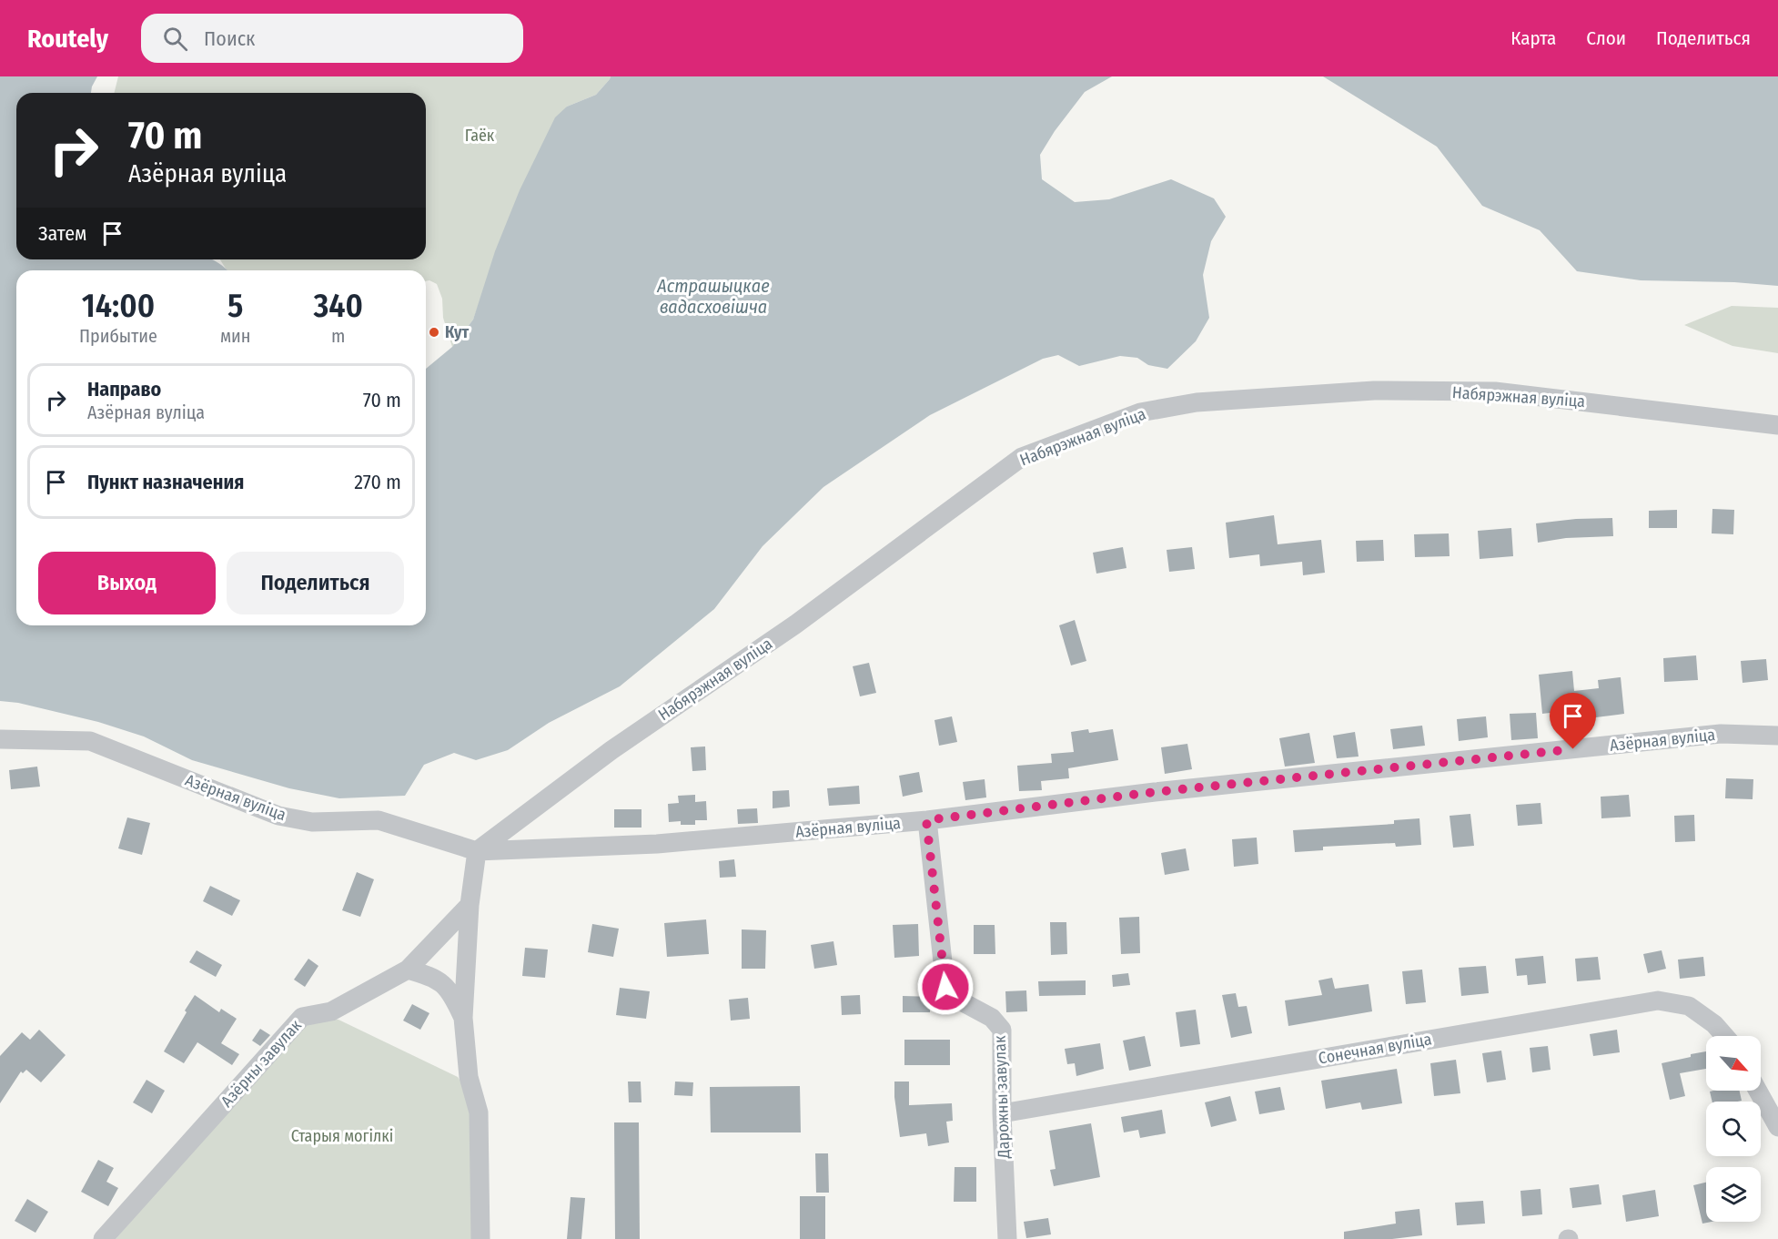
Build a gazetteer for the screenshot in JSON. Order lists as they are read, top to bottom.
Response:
{
  "streets": {
    "street": [
      "Набярэжная вуліца",
      "Азёрная вуліца",
      "Сонечная вуліца",
      "Азёрны завулак",
      "Дарожны завулак"
    ]
  },
  "crossings": [
    ["Набярэжная вуліца", "Азёрная вуліца"],
    ["Азёрная вуліца", "Дарожны завулак"],
    ["Сонечная вуліца", "Дарожны завулак"]
  ],
  "water": ["Астрашыцкае вадасховішча"],
  "parks": ["Гаёк", "Старыя могілкі"],
  "places": ["Кут"],
  "north": "bottom right",
  "page": {
    "header": "Routely",
    "search": "Поиск",
    "nav": ["Карта", "Слои", "Поделиться"],
    "turn": ["70 m", "Азёрная вуліца"],
    "then": "Затем",
    "eta": [
      "14:00",
      "Прибытие",
      "5",
      "мин",
      "340",
      "m"
    ],
    "list": [
      {
        "name": "Направо",
        "note": "Азёрная вуліца",
        "value": "70 m"
      },
      {
        "name": "Пункт назначения",
        "value": "270 m"
      }
    ],
    "buttons": ["Выход", "Поделиться"]
  }
}
